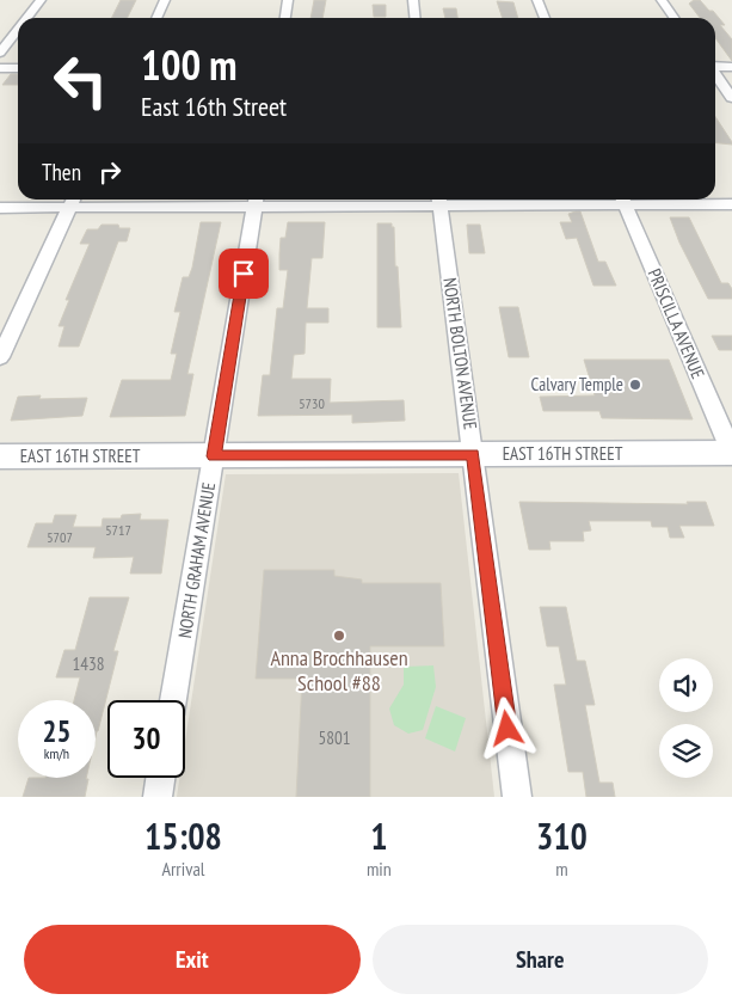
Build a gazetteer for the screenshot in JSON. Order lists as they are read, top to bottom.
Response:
{
  "streets": {
    "main road": ["EAST 16TH STREET"],
    "street": ["PRISCILLA AVENUE", "NORTH BOLTON AVENUE", "NORTH GRAHAM AVENUE"]
  },
  "crossings": [
    ["PRISCILLA AVENUE", "EAST 16TH STREET"],
    ["NORTH BOLTON AVENUE", "EAST 16TH STREET"],
    ["EAST 16TH STREET", "NORTH GRAHAM AVENUE"]
  ],
  "places": ["Calvary Temple", "Anna Brochhausen School #88"],
  "house_numbers": [
    "5730",
    "5717",
    "5707",
    "1438",
    "5801"
  ],
  "page": {
    "turn": ["100 m", "East 16th Street"],
    "then": "Then",
    "speed": "25 km/h",
    "limit": "30",
    "eta": [
      "15:08",
      "Arrival",
      "1",
      "min",
      "310",
      "m"
    ],
    "buttons": ["Exit", "Share"]
  }
}
